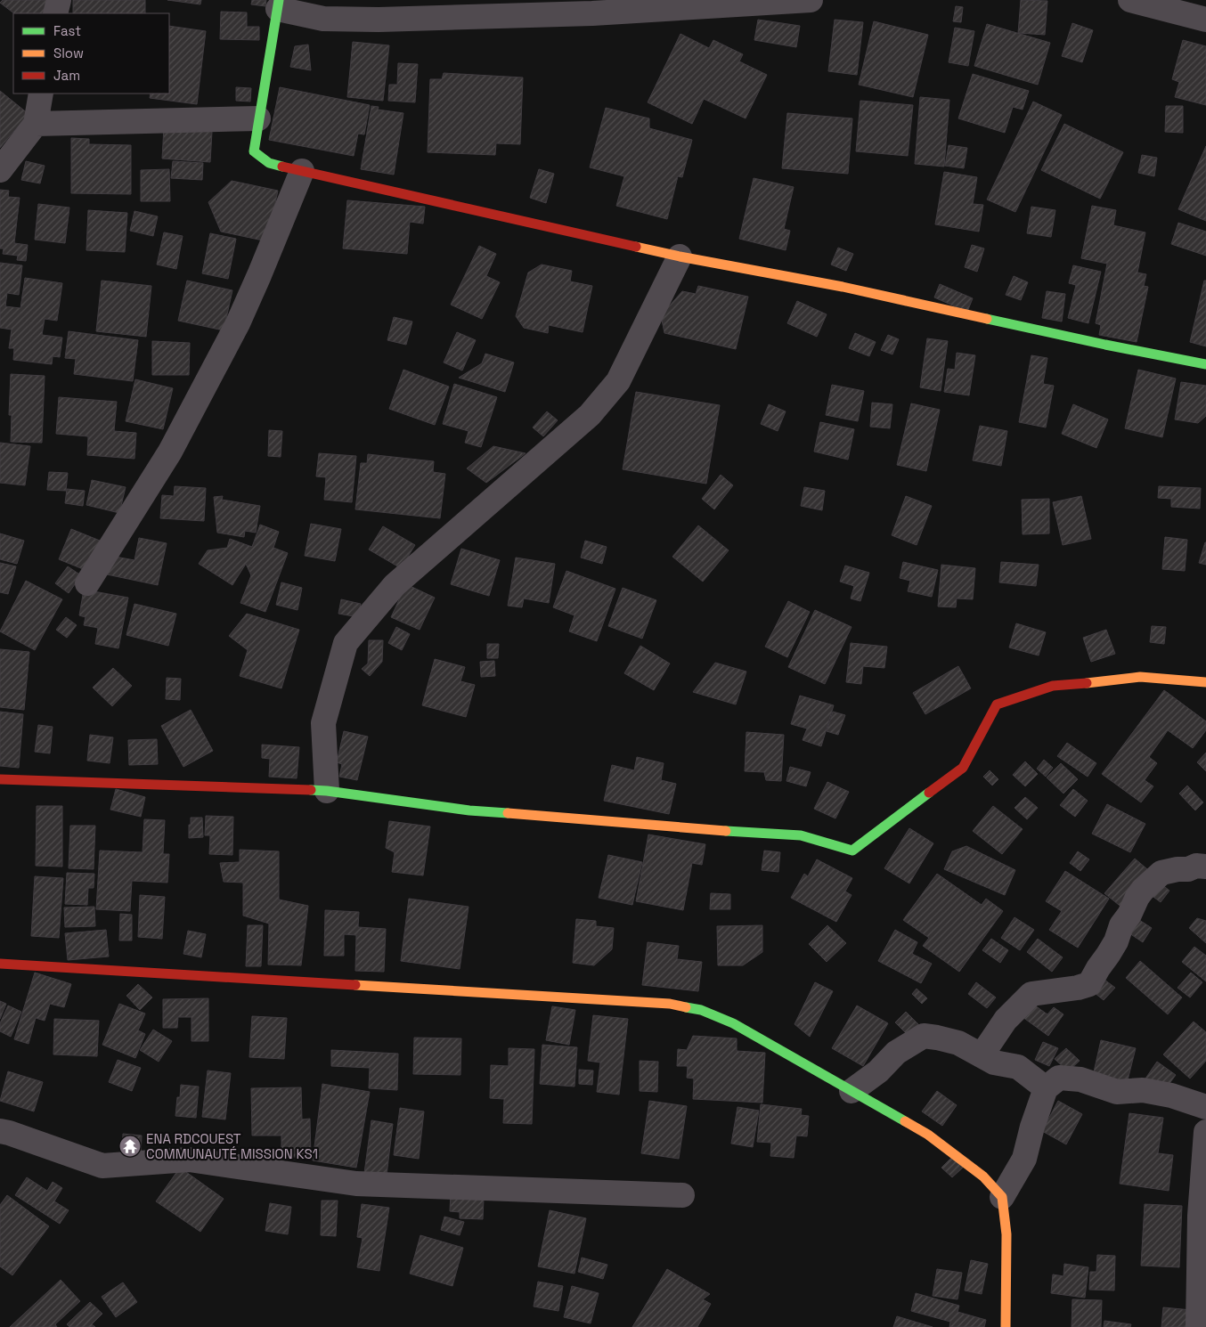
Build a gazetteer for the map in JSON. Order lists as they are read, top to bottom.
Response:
{
  "places": {
    "temple": ["ENA RDCOUEST COMMUNAUTÉ MISSION KS1"]
  },
  "legend": ["Fast", "Slow", "Jam"]
}
